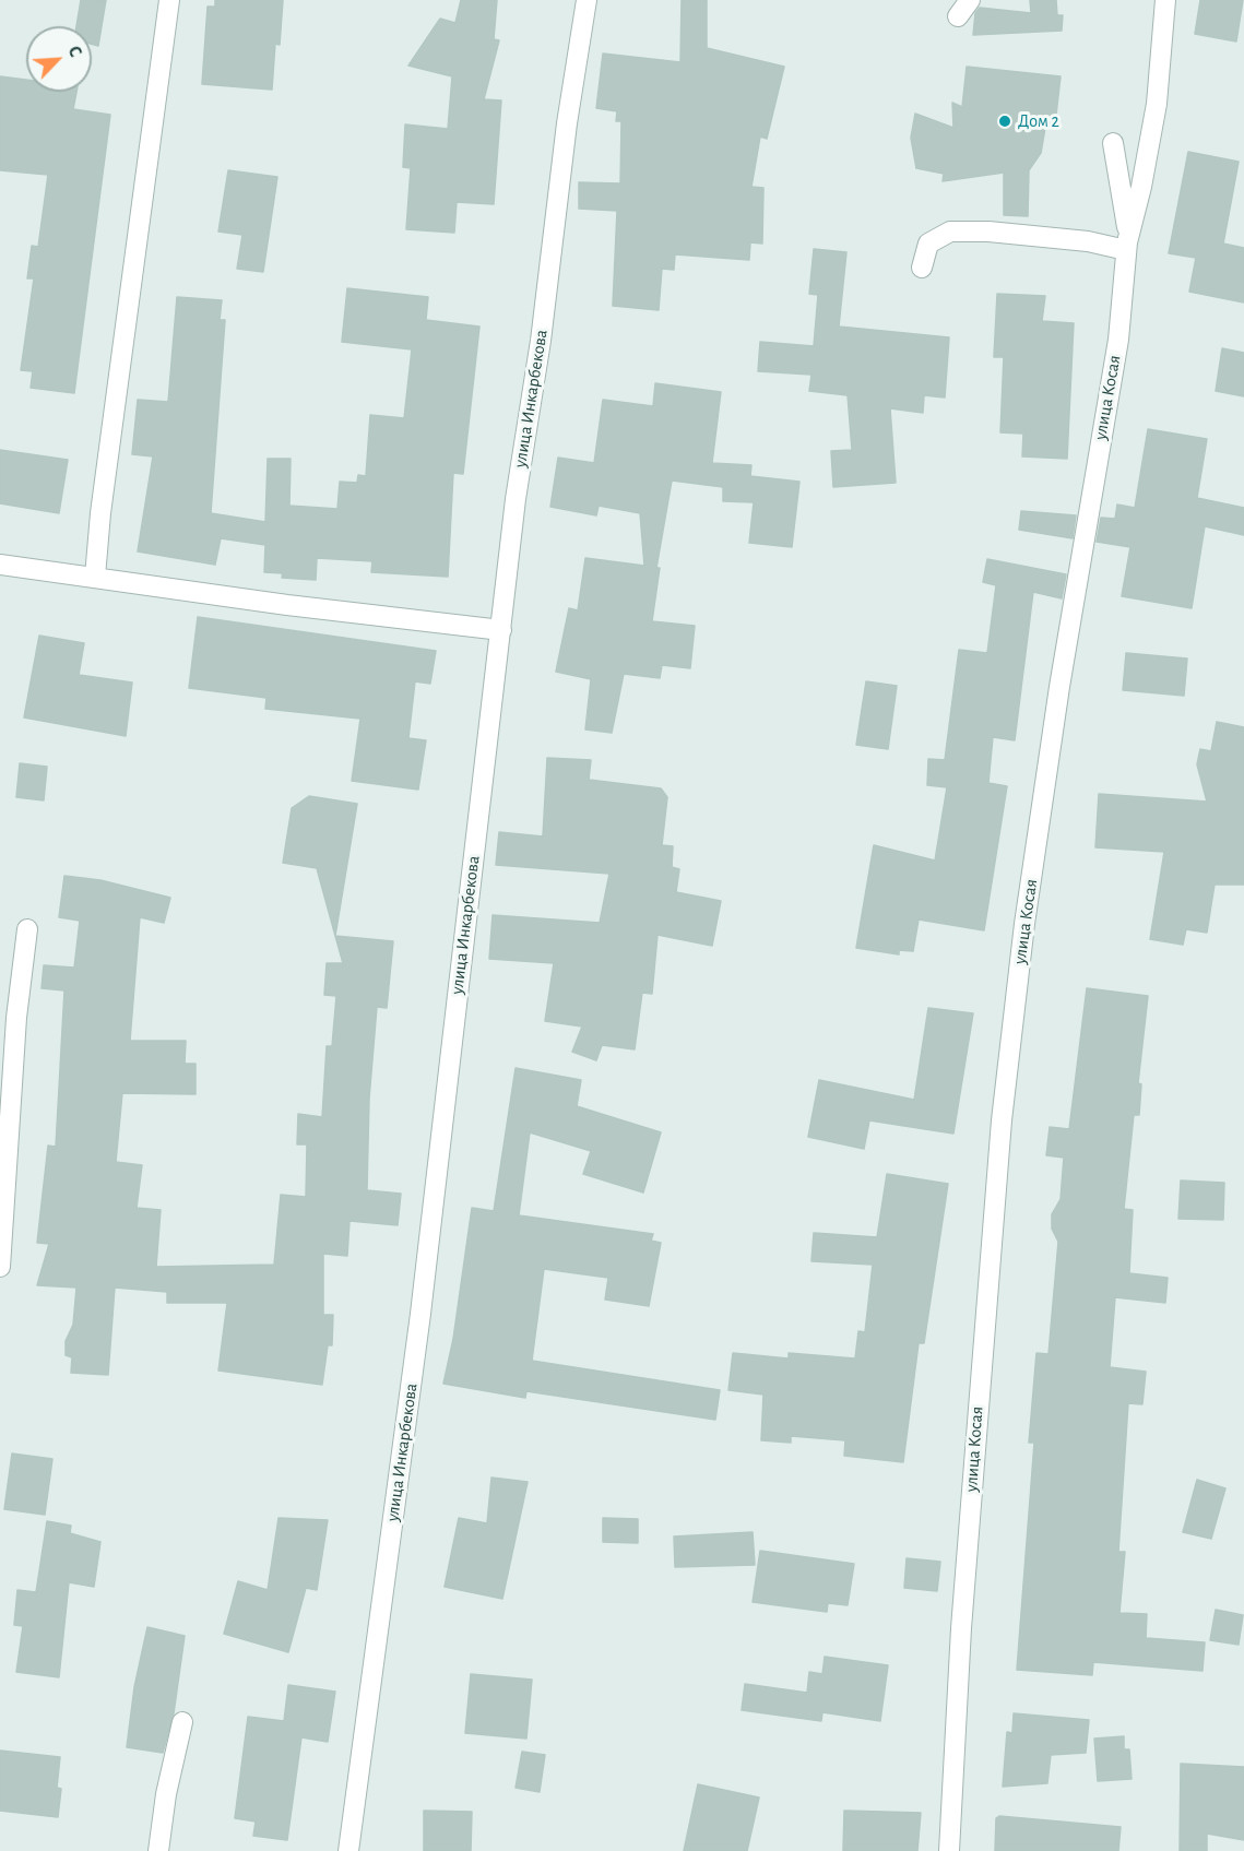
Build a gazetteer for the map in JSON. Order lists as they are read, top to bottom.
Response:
{
  "streets": {
    "street": ["улица Косая", "улица Инкарбекова"]
  },
  "places": ["Дом 2"],
  "north": "top right"
}
